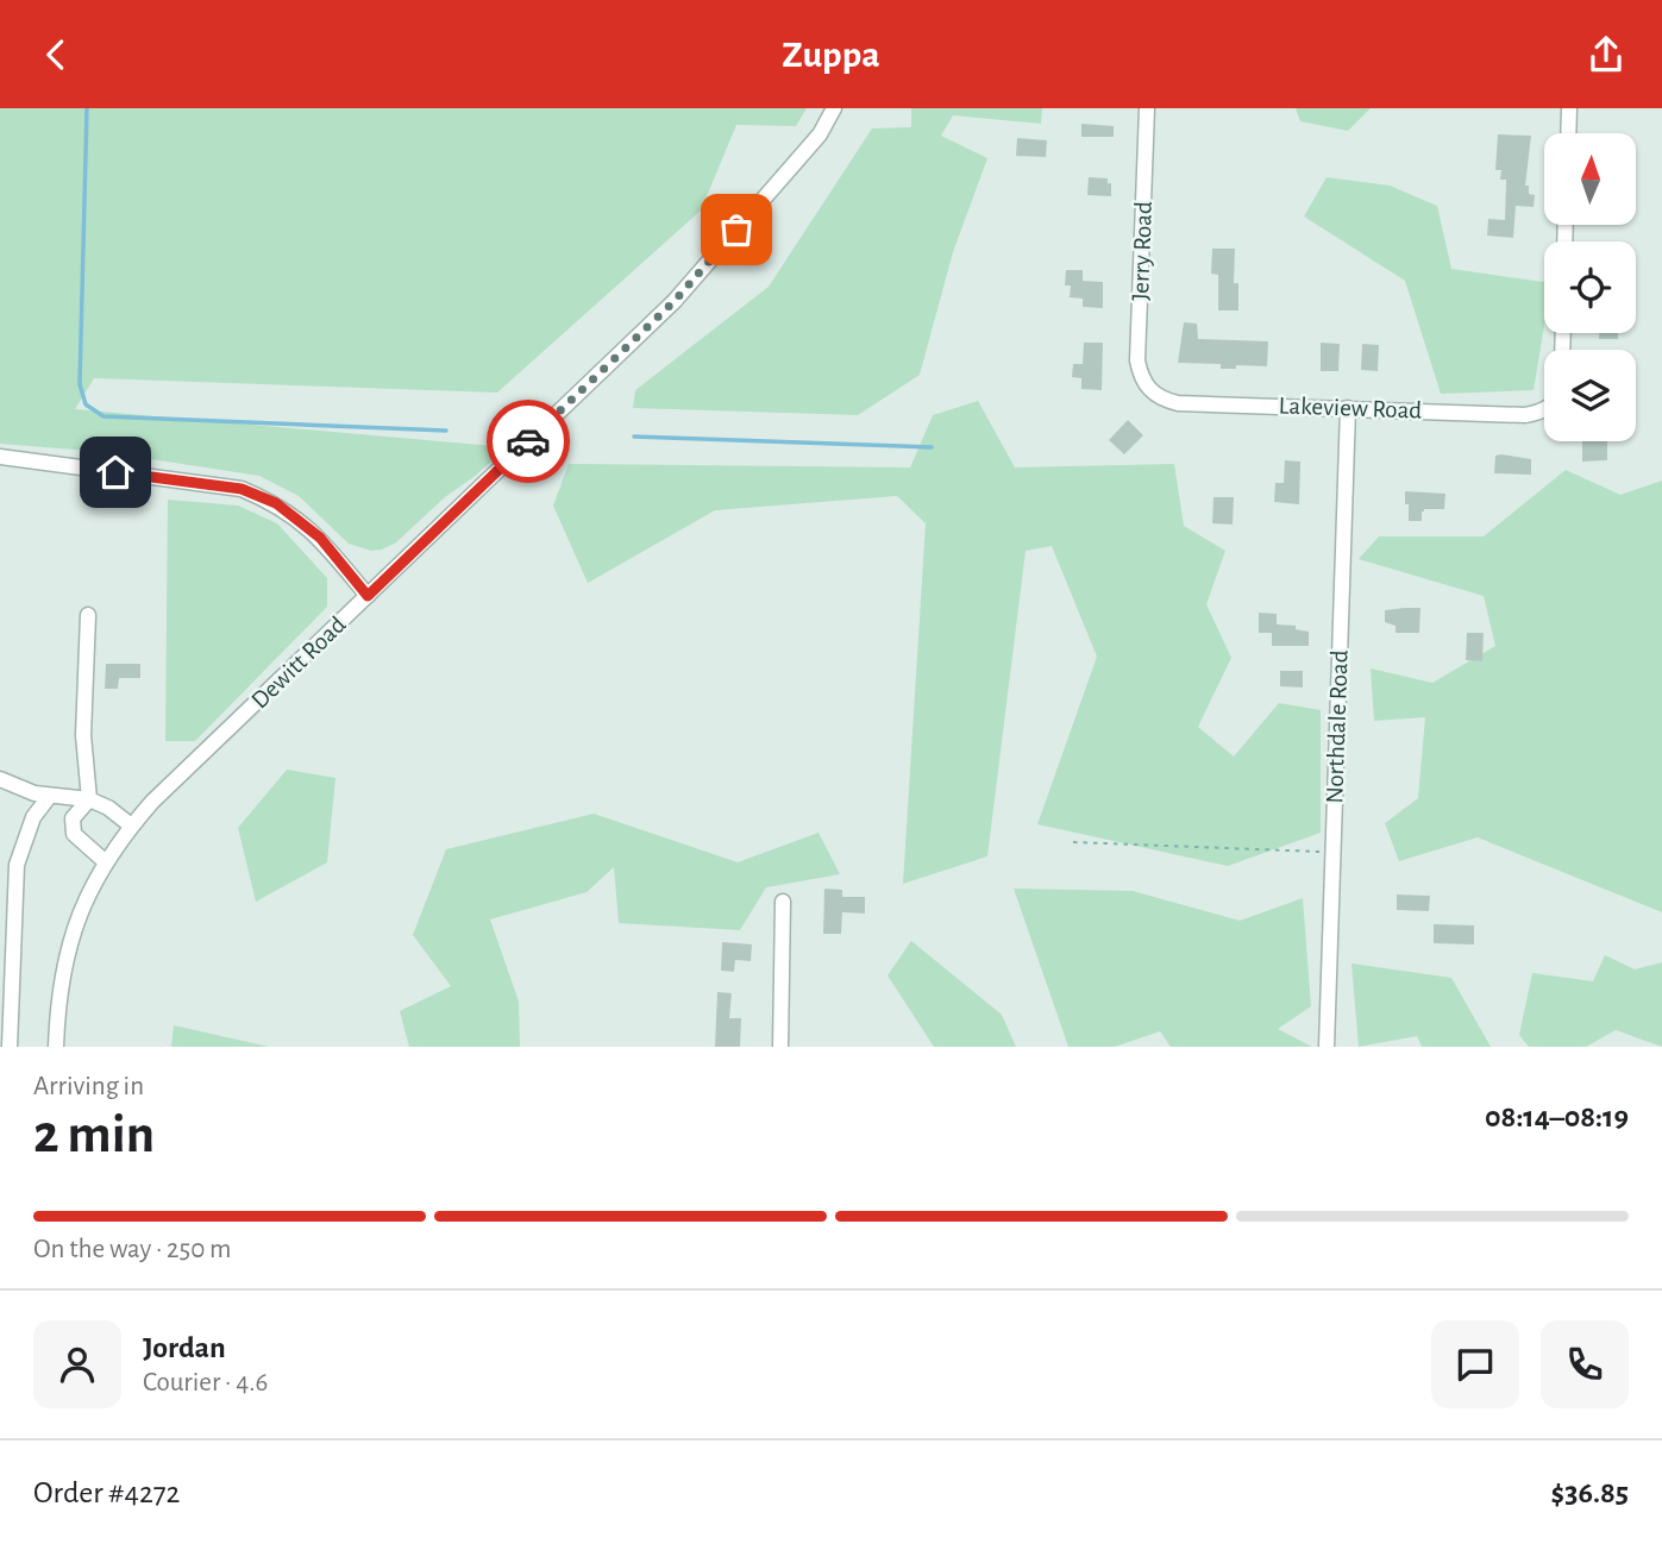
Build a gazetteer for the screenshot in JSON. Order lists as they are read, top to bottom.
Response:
{
  "streets": {
    "street": [
      "Jerry Road",
      "Lakeview Road",
      "Dewitt Road",
      "Northdale Road"
    ]
  },
  "crossings": [
    ["Jerry Road", "Lakeview Road"],
    ["Lakeview Road", "Northdale Road"]
  ],
  "north": "top",
  "page": {
    "header": "Zuppa",
    "heading": ["2 min", "Arriving in", "08:14–08:19"],
    "panel": [
      "Jordan",
      "Courier · 4.6",
      "Order #4272",
      "$36.85"
    ],
    "bar": "On the way · 250 m"
  }
}
